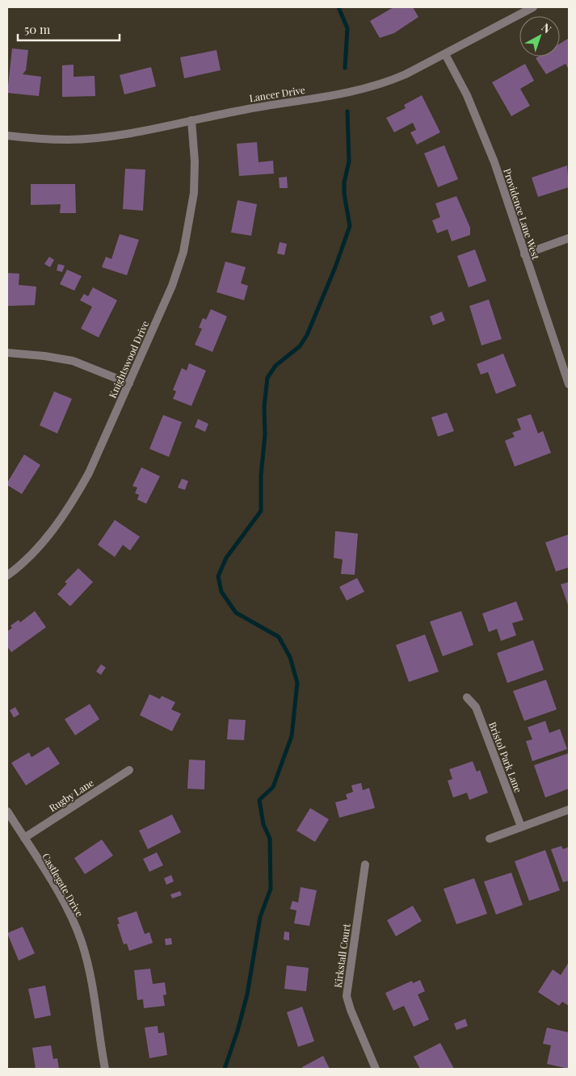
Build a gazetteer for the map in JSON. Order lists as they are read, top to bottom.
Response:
{
  "streets": {
    "street": [
      "Lancer Drive",
      "Providence Lane West",
      "Knightswood Drive",
      "Bristol Park Lane",
      "Rugby Lane",
      "Castlegate Drive",
      "Kirkstall Court"
    ]
  },
  "crossings": [
    ["Lancer Drive", "Providence Lane West"],
    ["Lancer Drive", "Knightswood Drive"],
    ["Rugby Lane", "Castlegate Drive"]
  ],
  "scale_bar": "50 m",
  "north": "top right"
}
